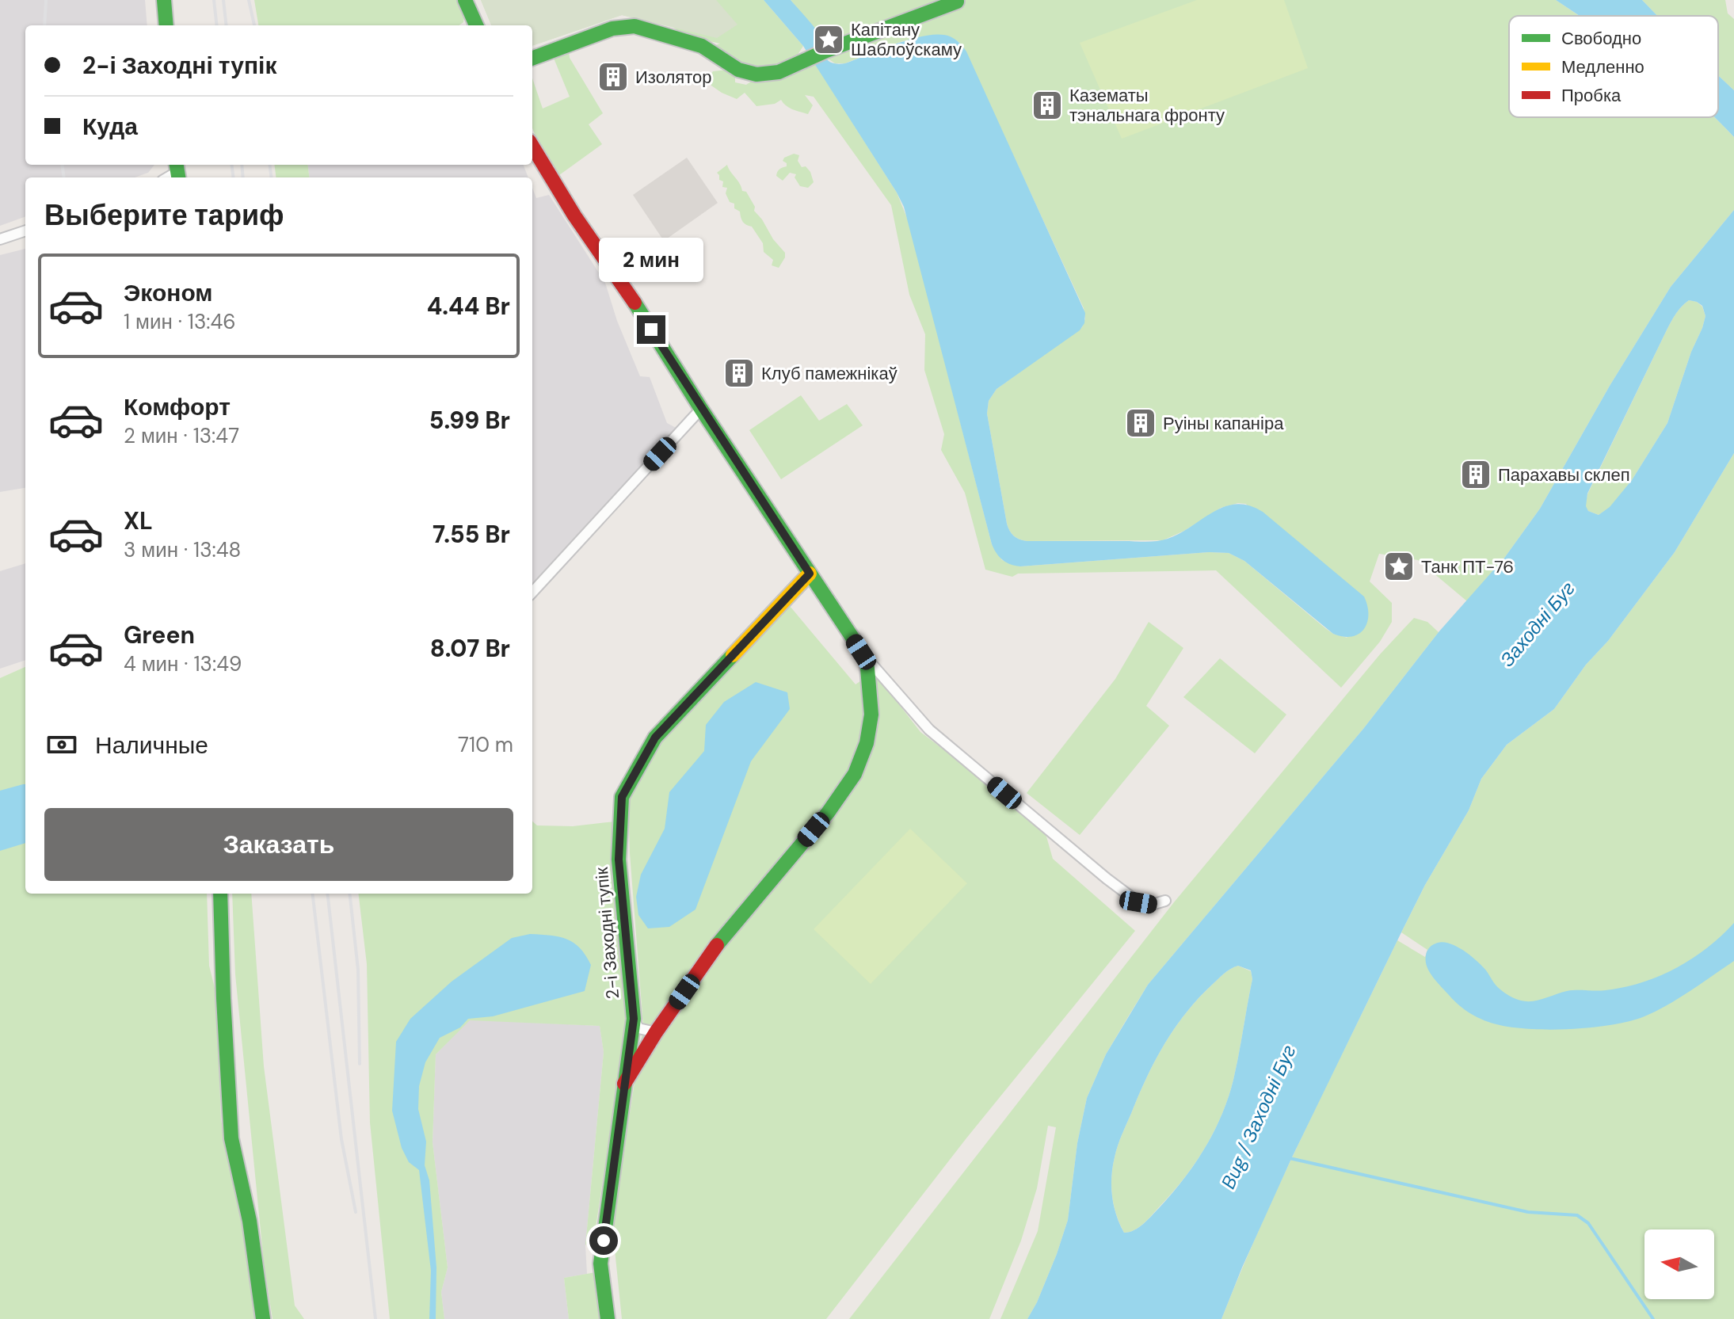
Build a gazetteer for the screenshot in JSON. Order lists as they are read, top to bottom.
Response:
{
  "streets": {
    "main road": ["2-і Заходні тупік"]
  },
  "water": ["Заходні Буг", "Bug / Заходні Буг"],
  "places": {
    "place": ["Капітану Шаблоўскаму", "Танк ПТ-76"],
    "building": [
      "Изолятор",
      "Казематы тэнальнага фронту",
      "Клуб памежнікаў",
      "Руіны капаніра",
      "Парахавы склеп"
    ]
  },
  "legend": ["Свободно", "Медленно", "Пробка"],
  "north": "left",
  "page": {
    "banner": ["2-і Заходні тупік", "Куда"],
    "heading": "Выберите тариф",
    "bubble": "2 мин",
    "list": [
      {
        "name": "Эконом",
        "note": "1 мин · 13:46",
        "value": "4.44 Br"
      },
      {
        "name": "Комфорт",
        "note": "2 мин · 13:47",
        "value": "5.99 Br"
      },
      {
        "name": "XL",
        "note": "3 мин · 13:48",
        "value": "7.55 Br"
      },
      {
        "name": "Green",
        "note": "4 мин · 13:49",
        "value": "8.07 Br"
      }
    ],
    "pay": ["Наличные", "710 m"],
    "buttons": "Заказать"
  }
}
